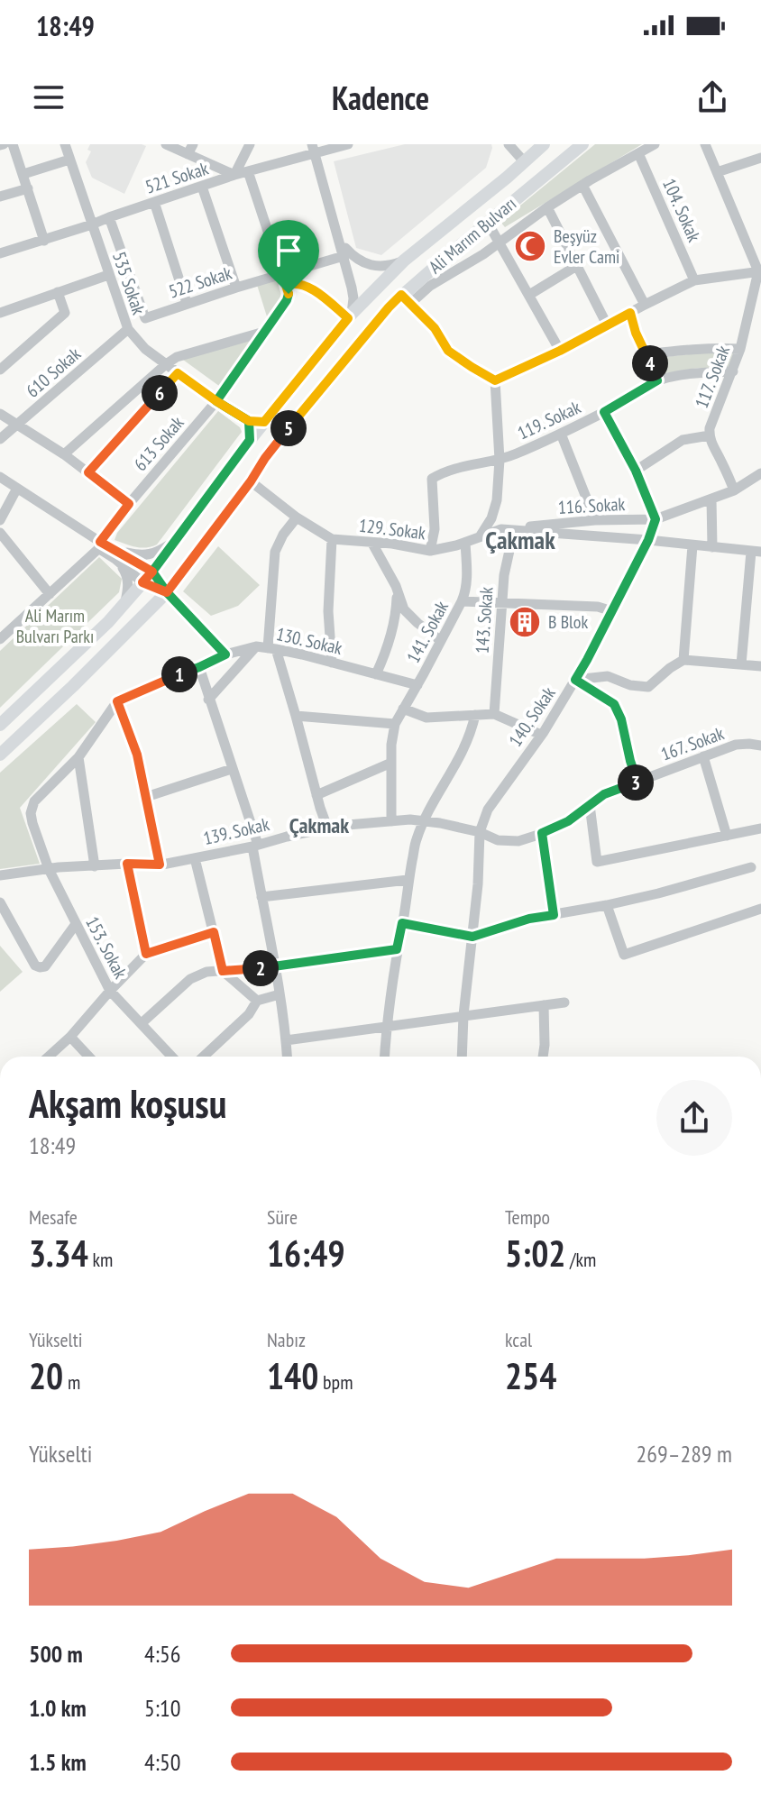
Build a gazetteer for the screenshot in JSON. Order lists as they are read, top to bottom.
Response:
{
  "streets": {
    "main road": ["Ali Marım Bulvarı"],
    "street": [
      "521 Sokak",
      "104. Sokak",
      "522 Sokak",
      "535 Sokak",
      "610 Sokak",
      "117. Sokak",
      "119. Sokak",
      "613 Sokak",
      "116. Sokak",
      "129. Sokak",
      "143. Sokak",
      "141. Sokak",
      "130. Sokak",
      "140. Sokak",
      "167. Sokak",
      "139. Sokak",
      "153. Sokak"
    ]
  },
  "crossings": [
    ["521 Sokak", "522 Sokak"],
    ["521 Sokak", "535 Sokak"],
    ["Ali Marım Bulvarı", "129. Sokak"],
    ["535 Sokak", "610 Sokak"],
    ["535 Sokak", "613 Sokak"],
    ["117. Sokak", "119. Sokak"],
    ["117. Sokak", "116. Sokak"],
    ["119. Sokak", "129. Sokak"],
    ["116. Sokak", "129. Sokak"],
    ["116. Sokak", "140. Sokak"],
    ["129. Sokak", "143. Sokak"],
    ["129. Sokak", "140. Sokak"],
    ["143. Sokak", "141. Sokak"],
    ["141. Sokak", "130. Sokak"],
    ["141. Sokak", "140. Sokak"],
    ["141. Sokak", "139. Sokak"],
    ["140. Sokak", "167. Sokak"],
    ["140. Sokak", "139. Sokak"],
    ["167. Sokak", "139. Sokak"],
    ["139. Sokak", "153. Sokak"]
  ],
  "districts": ["Çakmak", "Çakmak"],
  "parks": ["Ali Marım Bulvarı Parkı"],
  "places": {
    "mosque": ["Beşyüz Evler Cami"],
    "building": ["B Blok"]
  },
  "page": {
    "status": "18:49",
    "header": "Kadence",
    "pins": [
      "4",
      "6",
      "5",
      "1",
      "3",
      "2"
    ],
    "heading": ["Akşam koşusu", "18:49"],
    "stats": [
      ["Mesafe", "3.34 km"],
      ["Süre", "16:49"],
      ["Tempo", "5:02 /km"],
      ["Yükselti", "20 m"],
      ["Nabız", "140 bpm"],
      ["kcal", "254"]
    ],
    "chart": ["Yükselti", "269–289 m"],
    "list": [
      {
        "name": "500 m",
        "note": "4:56"
      },
      {
        "name": "1.0 km",
        "note": "5:10"
      },
      {
        "name": "1.5 km",
        "note": "4:50"
      }
    ]
  }
}
